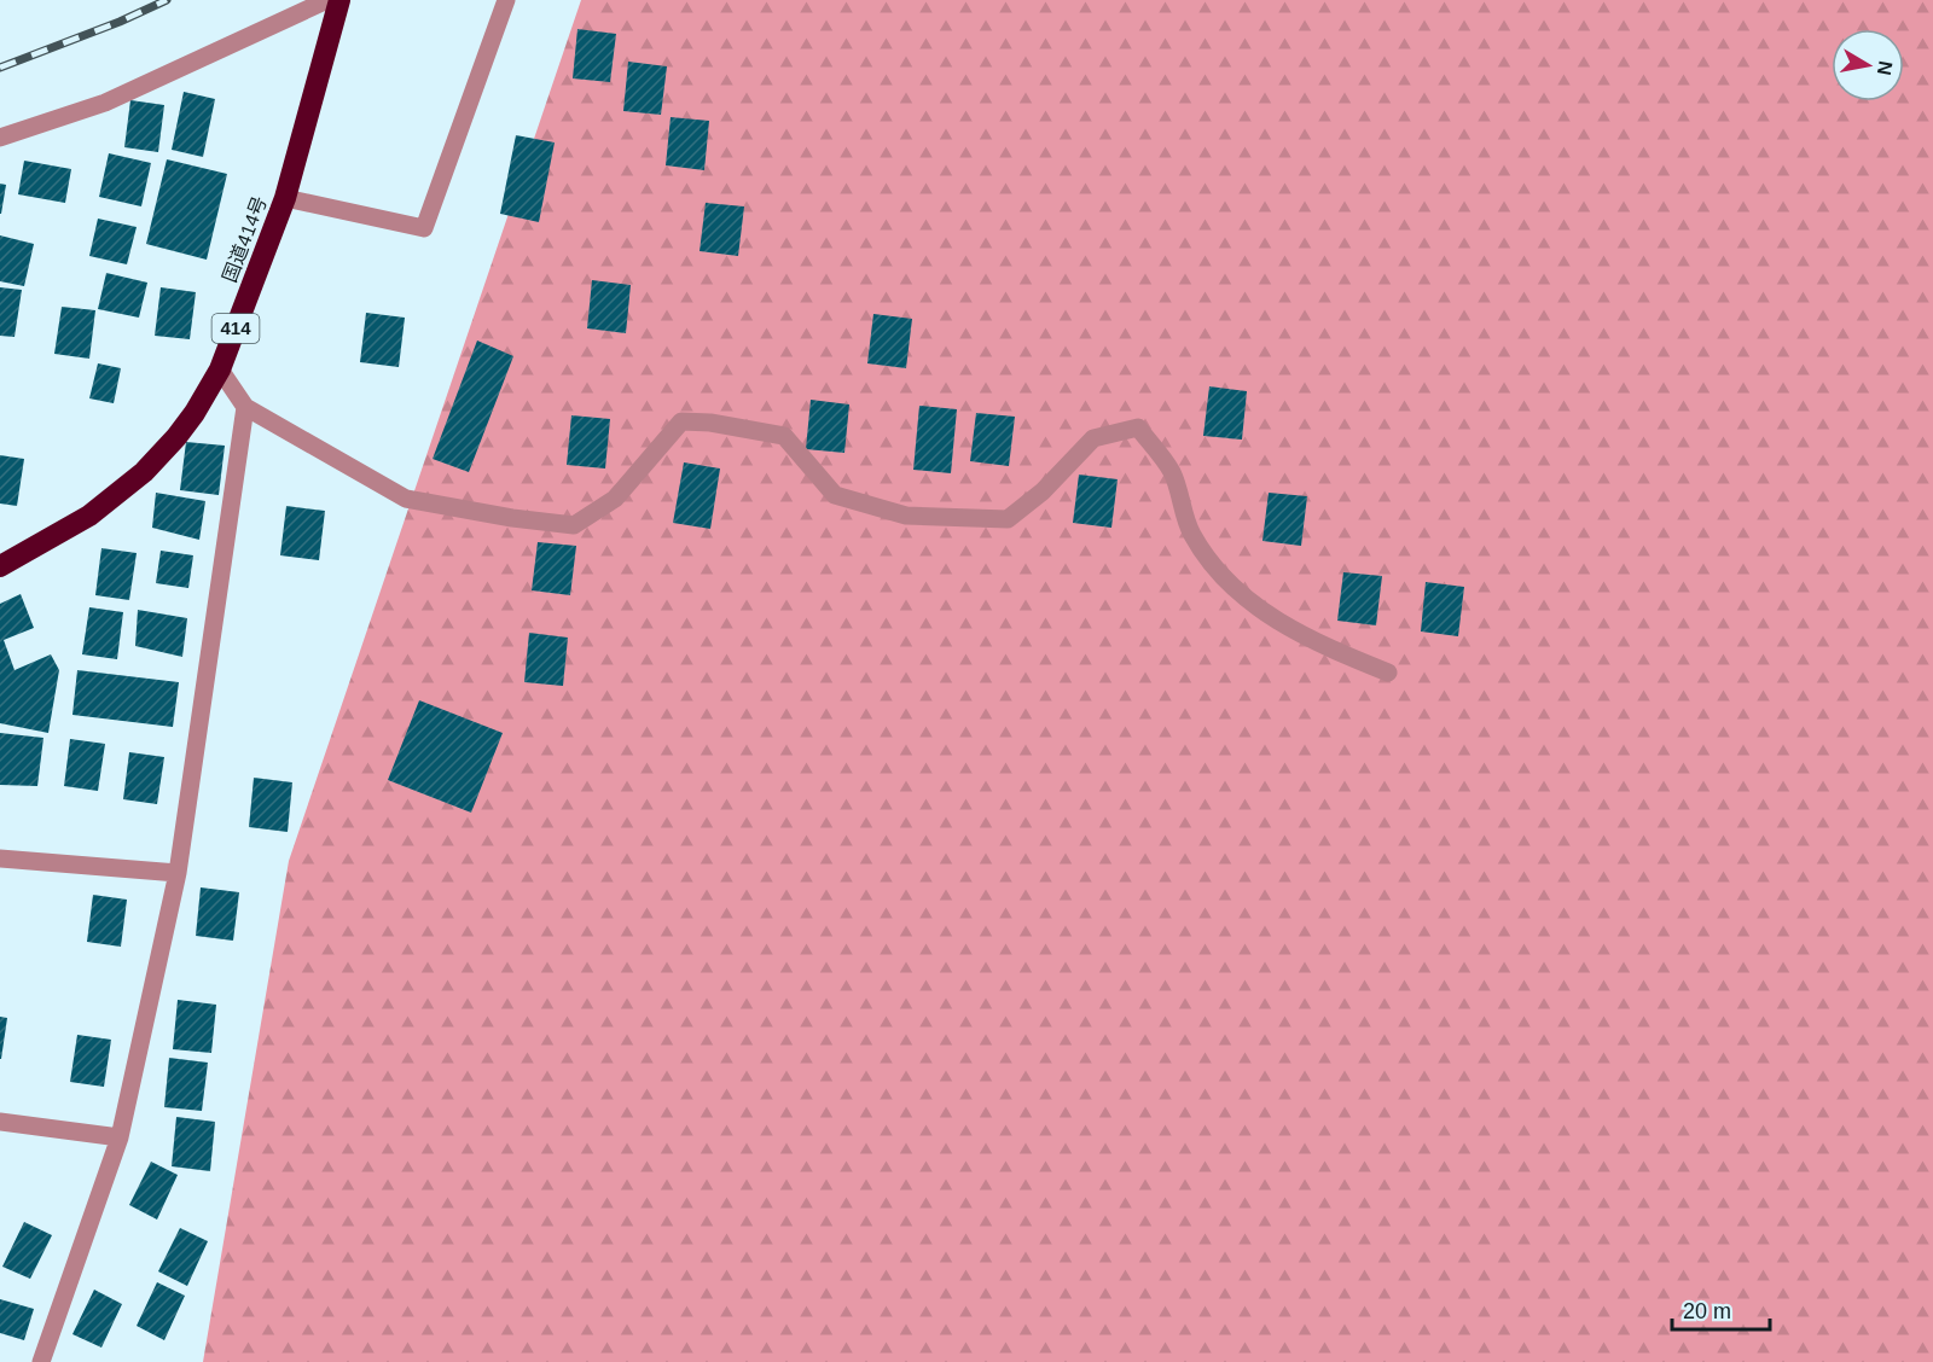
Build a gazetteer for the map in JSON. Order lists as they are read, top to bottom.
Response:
{
  "streets": {
    "highway": ["国道414号", "414"]
  },
  "scale_bar": "20 m",
  "north": "right"
}
